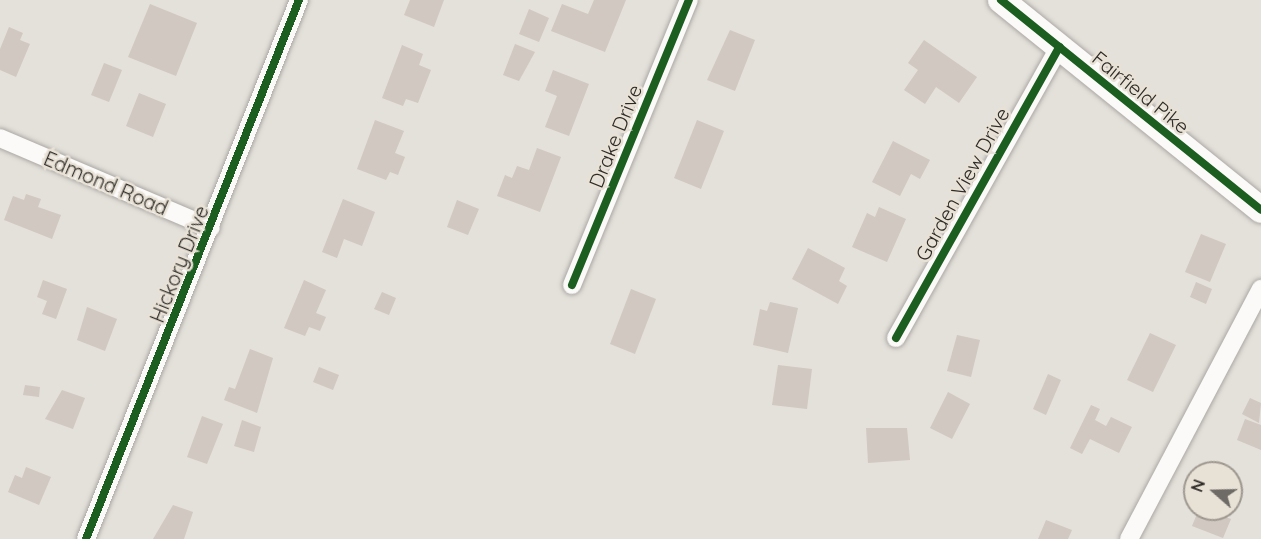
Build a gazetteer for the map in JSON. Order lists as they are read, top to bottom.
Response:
{
  "streets": {
    "street": [
      "Fairfield Pike",
      "Drake Drive",
      "Edmond Road",
      "Garden View Drive",
      "Hickory Drive"
    ]
  },
  "crossings": [
    ["Fairfield Pike", "Garden View Drive"],
    ["Edmond Road", "Hickory Drive"]
  ],
  "north": "left"
}
